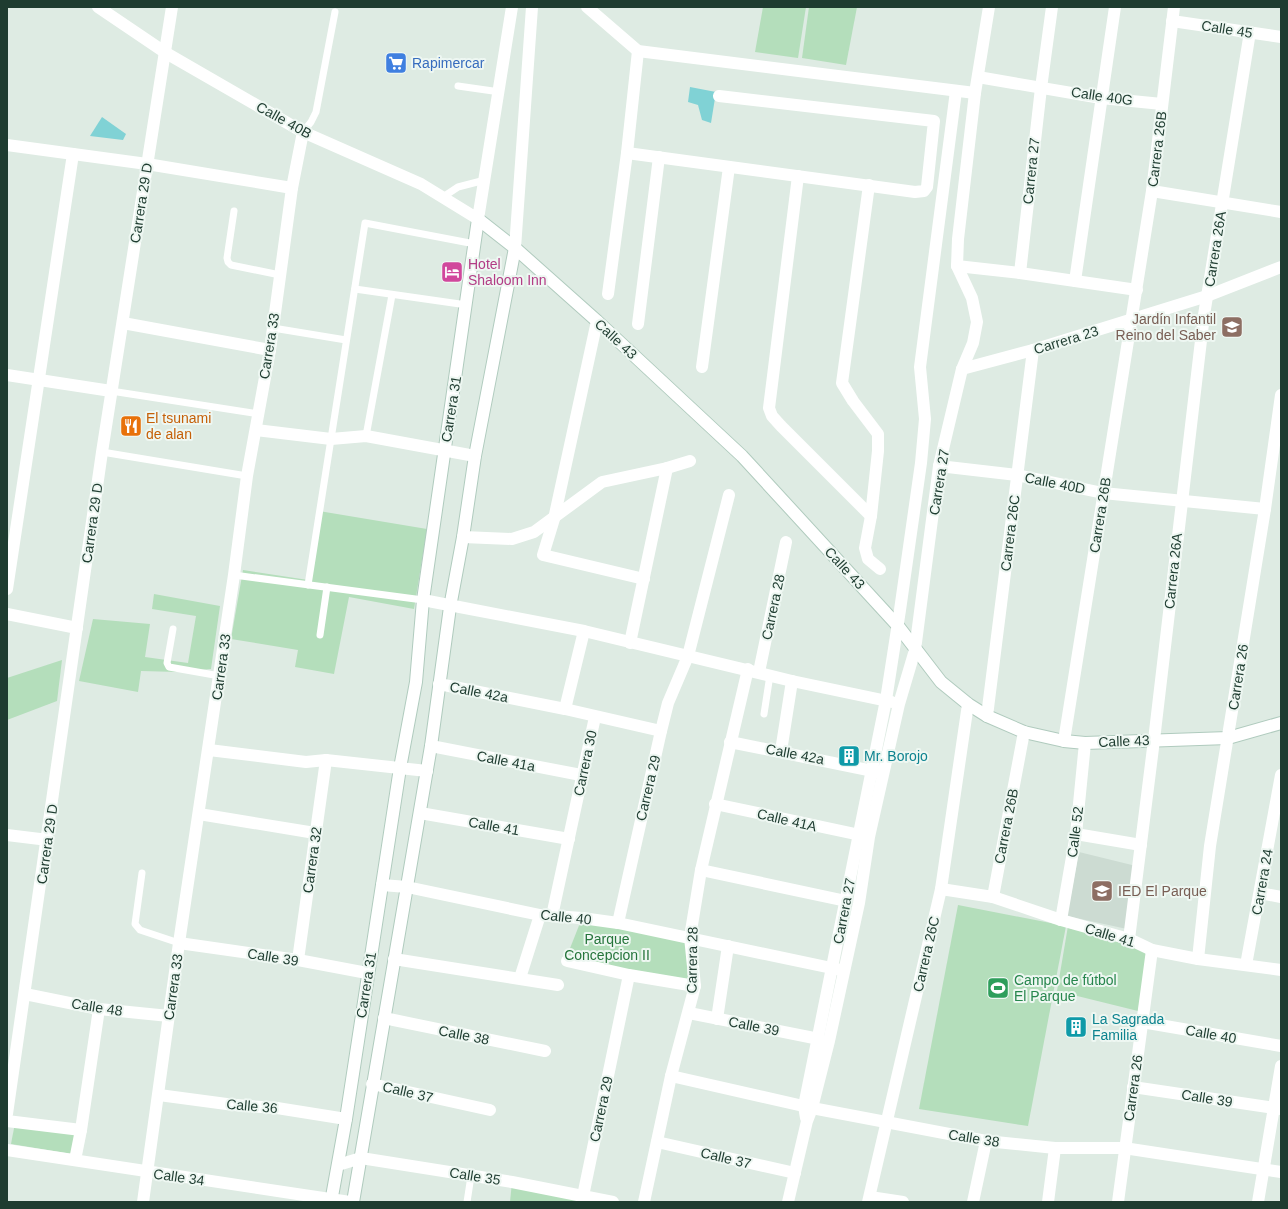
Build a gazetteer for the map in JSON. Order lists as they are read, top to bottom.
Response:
{
  "streets": {
    "street": [
      "Calle 45",
      "Calle 40G",
      "Calle 40B",
      "Carrera 26B",
      "Carrera 27",
      "Carrera 29 D",
      "Carrera 26A",
      "Calle 43",
      "Carrera 23",
      "Carrera 33",
      "Carrera 31",
      "Calle 40D",
      "Carrera 26C",
      "Carrera 28",
      "Carrera 26",
      "Calle 42a",
      "Calle 41a",
      "Carrera 30",
      "Carrera 29",
      "Calle 41A",
      "Calle 41",
      "Calle 52",
      "Carrera 32",
      "Carrera 24",
      "Calle 40",
      "Calle 39",
      "Calle 48",
      "Calle 38",
      "Calle 37",
      "Calle 36",
      "Calle 35",
      "Calle 34"
    ]
  },
  "crossings": [
    ["Calle 45", "Carrera 26B"],
    ["Calle 45", "Carrera 26A"],
    ["Calle 40G", "Carrera 26B"],
    ["Calle 40G", "Carrera 27"],
    ["Calle 40B", "Carrera 29 D"],
    ["Calle 40B", "Calle 43"],
    ["Calle 40B", "Carrera 33"],
    ["Calle 40B", "Carrera 31"],
    ["Carrera 26B", "Carrera 26A"],
    ["Carrera 26B", "Calle 43"],
    ["Carrera 26B", "Carrera 23"],
    ["Carrera 26B", "Calle 40D"],
    ["Carrera 26B", "Calle 41"],
    ["Carrera 27", "Calle 43"],
    ["Carrera 27", "Carrera 23"],
    ["Carrera 27", "Calle 40D"],
    ["Carrera 27", "Calle 42a"],
    ["Carrera 27", "Calle 41A"],
    ["Carrera 27", "Calle 40"],
    ["Carrera 27", "Calle 39"],
    ["Carrera 27", "Calle 38"],
    ["Carrera 27", "Calle 37"],
    ["Carrera 29 D", "Calle 48"],
    ["Carrera 26A", "Calle 43"],
    ["Carrera 26A", "Carrera 23"],
    ["Carrera 26A", "Calle 40D"],
    ["Carrera 26A", "Calle 41"],
    ["Calle 43", "Carrera 31"],
    ["Calle 43", "Carrera 26C"],
    ["Calle 43", "Carrera 26"],
    ["Calle 43", "Calle 52"],
    ["Carrera 23", "Carrera 26C"],
    ["Carrera 33", "Calle 39"],
    ["Carrera 33", "Calle 48"],
    ["Carrera 33", "Calle 36"],
    ["Carrera 33", "Calle 34"],
    ["Carrera 31", "Calle 42a"],
    ["Carrera 31", "Calle 41a"],
    ["Carrera 31", "Calle 41"],
    ["Carrera 31", "Calle 40"],
    ["Carrera 31", "Calle 39"],
    ["Carrera 31", "Calle 38"],
    ["Carrera 31", "Calle 37"],
    ["Carrera 31", "Calle 36"],
    ["Carrera 31", "Calle 35"],
    ["Carrera 31", "Calle 34"],
    ["Calle 40D", "Carrera 26C"],
    ["Calle 40D", "Carrera 26"],
    ["Carrera 26C", "Calle 41"],
    ["Carrera 26C", "Calle 38"],
    ["Carrera 28", "Calle 42a"],
    ["Carrera 28", "Calle 41A"],
    ["Carrera 28", "Calle 40"],
    ["Carrera 28", "Calle 39"],
    ["Carrera 28", "Calle 38"],
    ["Carrera 28", "Calle 37"],
    ["Carrera 26", "Calle 41"],
    ["Carrera 26", "Calle 40"],
    ["Carrera 26", "Calle 39"],
    ["Carrera 26", "Calle 38"],
    ["Calle 42a", "Carrera 30"],
    ["Calle 41a", "Carrera 30"],
    ["Carrera 30", "Calle 41"],
    ["Carrera 30", "Calle 40"],
    ["Carrera 29", "Calle 40"],
    ["Carrera 29", "Calle 35"],
    ["Calle 41", "Calle 52"],
    ["Calle 41", "Carrera 24"],
    ["Carrera 32", "Calle 39"]
  ],
  "parks": ["Parque Concepcion II"],
  "places": {
    "supermarket": ["Rapimercar"],
    "hotel": ["Hotel Shaloom Inn"],
    "school or university": ["Jardín Infantil Reino del Saber", "IED El Parque"],
    "restaurant": ["El tsunami de alan"],
    "building": ["Mr. Borojo", "La Sagrada Familia"],
    "sports": ["Campo de fútbol El Parque"]
  }
}
